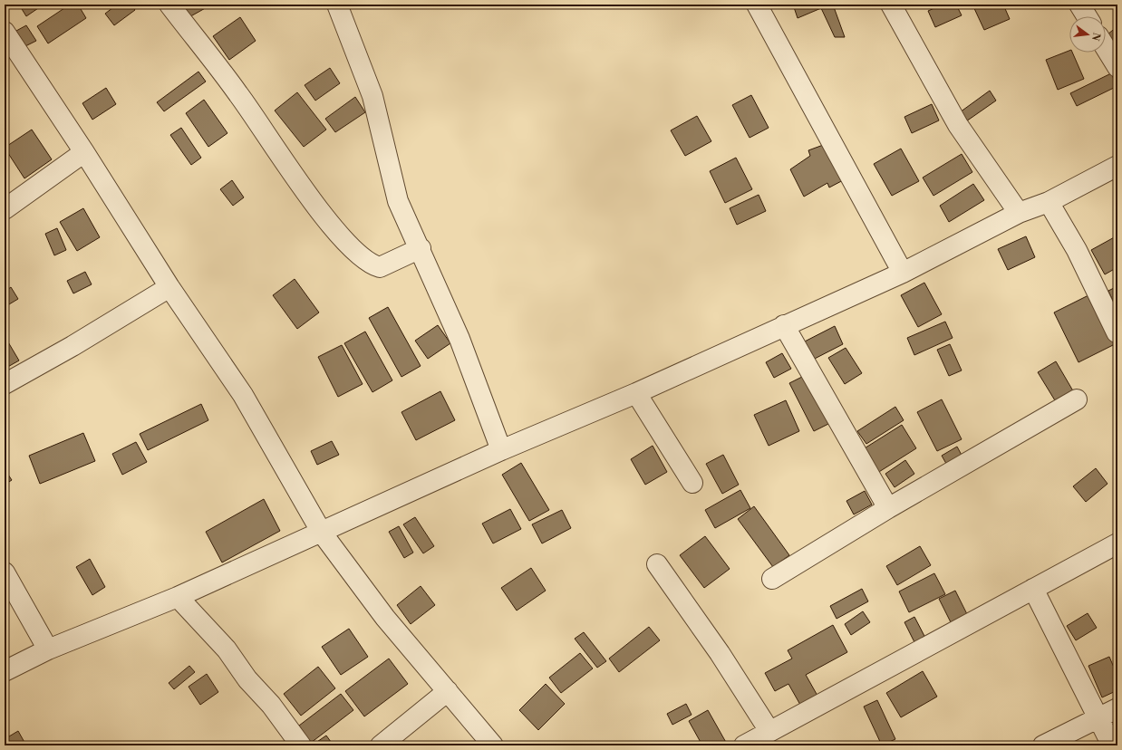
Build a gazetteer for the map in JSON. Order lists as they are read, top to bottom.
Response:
{
  "north": "right"
}
